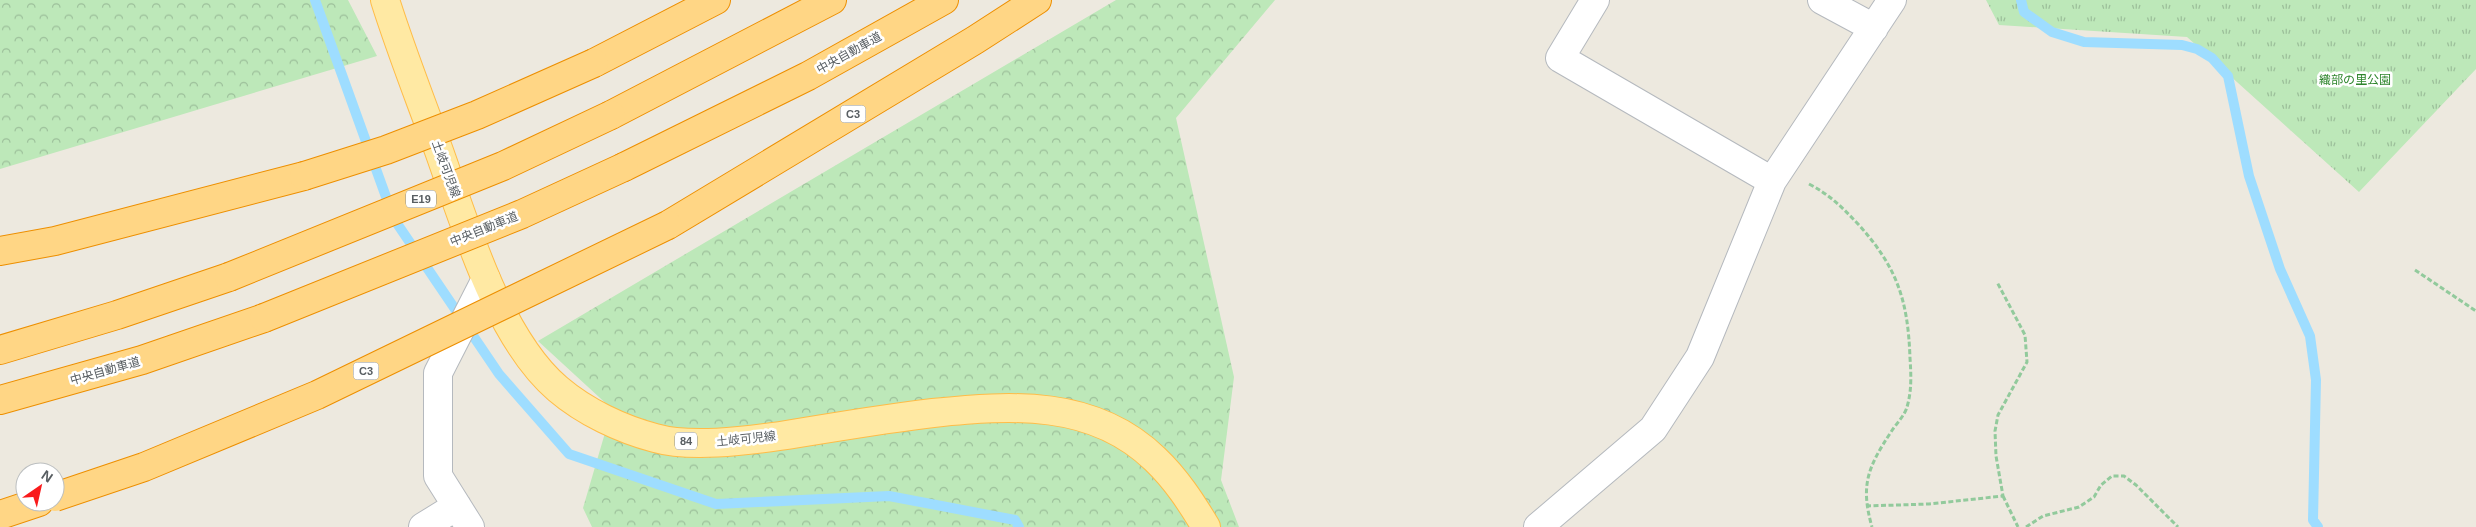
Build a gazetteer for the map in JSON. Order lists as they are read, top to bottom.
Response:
{
  "streets": {
    "highway": ["中央自動車道", "C3", "E19"],
    "main road": ["土岐可児線", "84"]
  },
  "parks": ["織部の里公園"],
  "north": "top right"
}
